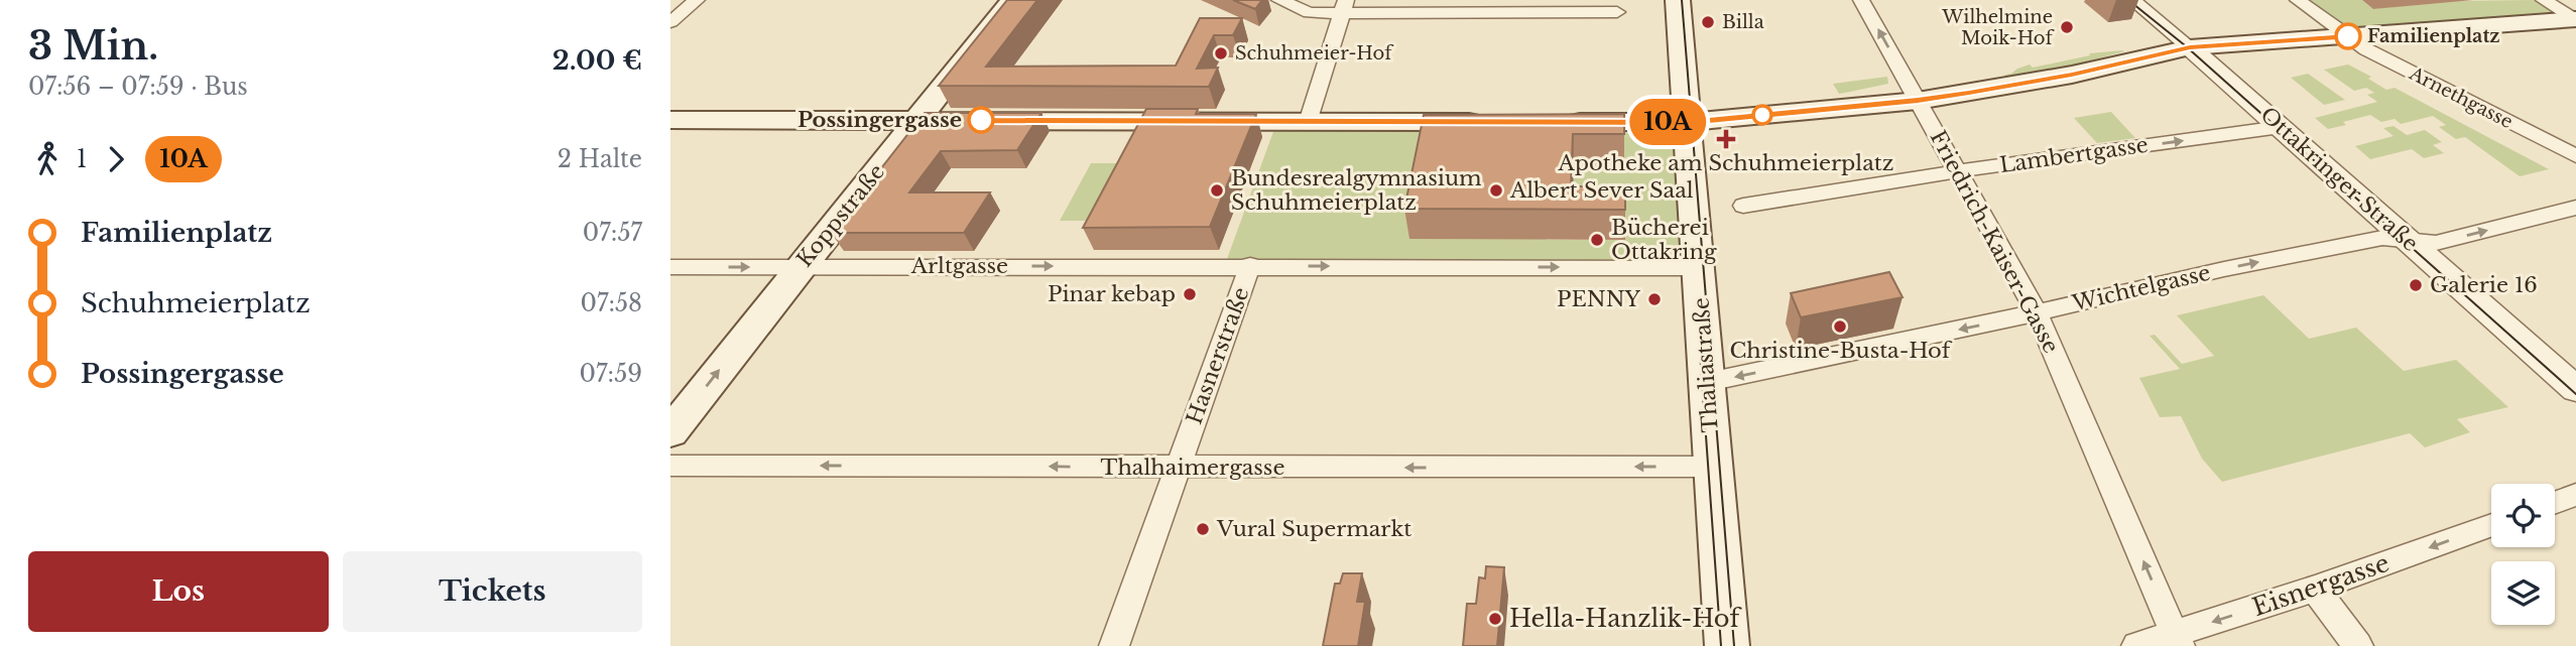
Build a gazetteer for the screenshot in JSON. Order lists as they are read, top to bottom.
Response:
{
  "streets": {
    "main road": ["Koppstraße", "Thaliastraße"],
    "street": [
      "Arnethgasse",
      "Lambertgasse",
      "Ottakringer Straße",
      "Friedrich-Kaiser-Gasse",
      "Arltgasse",
      "Wichtelgasse",
      "Hasnerstraße",
      "Thalhaimergasse",
      "Eisnergasse"
    ]
  },
  "crossings": [
    ["Lambertgasse", "Ottakringer Straße"],
    ["Lambertgasse", "Friedrich-Kaiser-Gasse"],
    ["Ottakringer Straße", "Wichtelgasse"],
    ["Koppstraße", "Arltgasse"],
    ["Friedrich-Kaiser-Gasse", "Wichtelgasse"],
    ["Friedrich-Kaiser-Gasse", "Eisnergasse"],
    ["Arltgasse", "Hasnerstraße"],
    ["Wichtelgasse", "Thaliastraße"],
    ["Hasnerstraße", "Thalhaimergasse"],
    ["Thaliastraße", "Thalhaimergasse"]
  ],
  "one_way": [
    "Lambertgasse",
    "Koppstraße",
    "Friedrich-Kaiser-Gasse",
    "Arltgasse",
    "Eisnergasse"
  ],
  "places": {
    "other": [
      "Billa",
      "Wilhelmine Moik-Hof",
      "Familienplatz",
      "Schuhmeier-Hof",
      "Possingergasse",
      "Bundesrealgymnasium Schuhmeierplatz",
      "Albert Sever Saal",
      "Bücherei Ottakring",
      "Galerie 16",
      "Pinar kebap",
      "PENNY",
      "Christine-Busta-Hof",
      "Vural Supermarkt",
      "Hella-Hanzlik-Hof"
    ],
    "health": ["Apotheke am Schuhmeierplatz"]
  },
  "lines": ["bus line 10A"],
  "page": {
    "heading": ["3 Min.", "07:56 – 07:59 · Bus", "2.00 €"],
    "on_map": "10A",
    "legs": ["1", "10A", "2 Halte"],
    "list": [
      {
        "name": "Familienplatz",
        "value": "07:57"
      },
      {
        "name": "Schuhmeierplatz",
        "value": "07:58"
      },
      {
        "name": "Possingergasse",
        "value": "07:59"
      }
    ],
    "buttons": ["Los", "Tickets"]
  }
}
